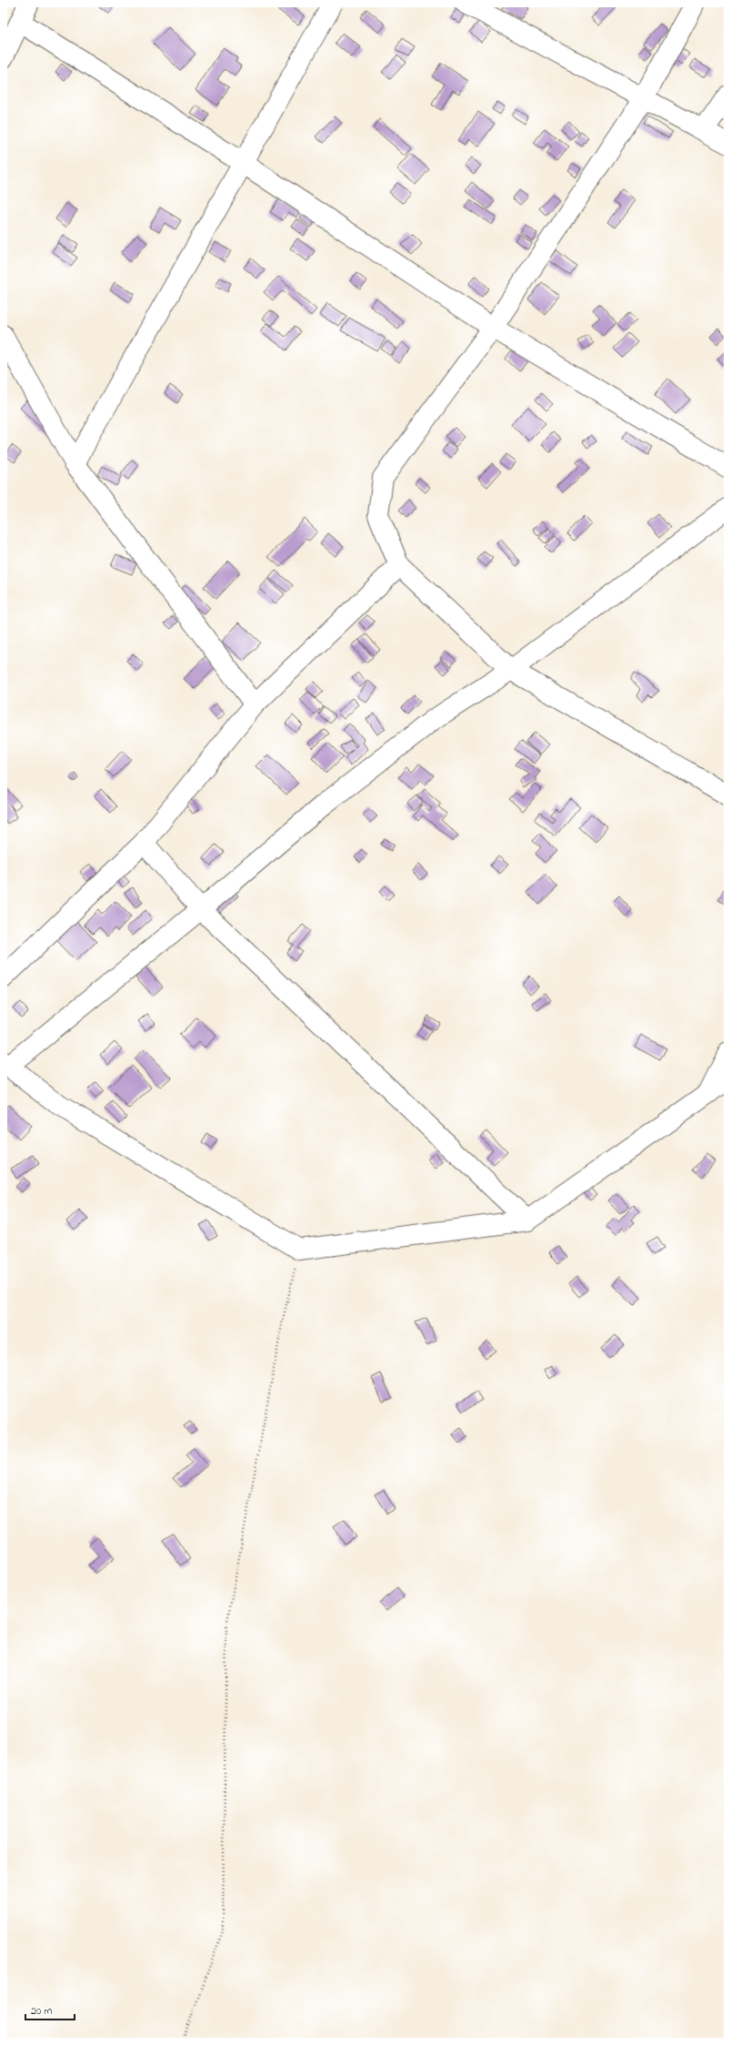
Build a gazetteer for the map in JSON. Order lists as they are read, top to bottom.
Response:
{
  "scale_bar": "20 m"
}
